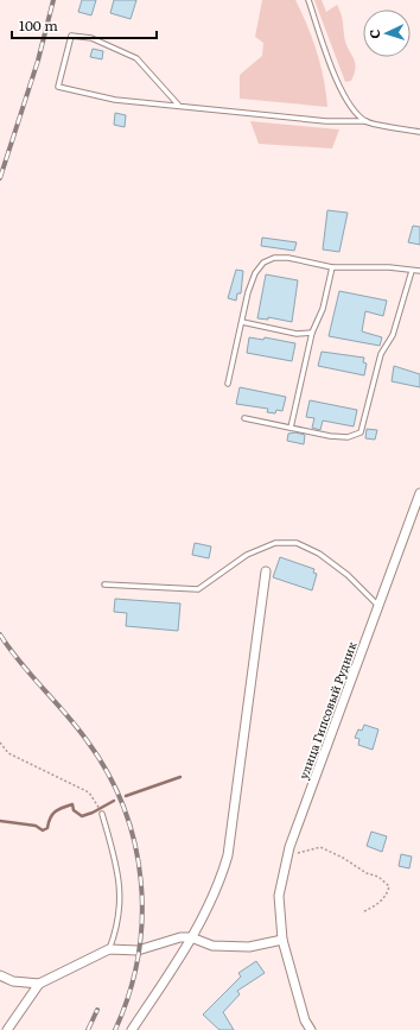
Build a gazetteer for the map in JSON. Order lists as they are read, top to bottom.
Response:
{
  "streets": {
    "street": ["улица Гипсовый Рудник"]
  },
  "scale_bar": "100 m",
  "north": "left"
}
